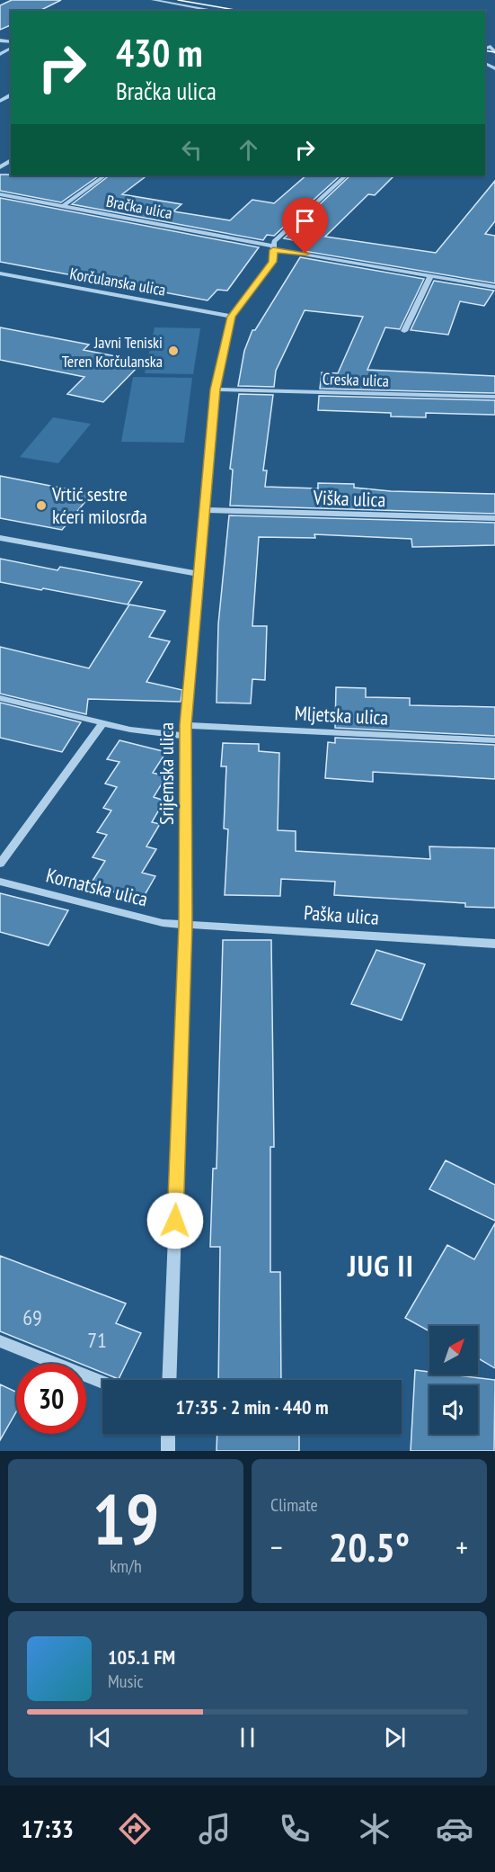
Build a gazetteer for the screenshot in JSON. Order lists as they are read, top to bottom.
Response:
{
  "streets": {
    "street": [
      "Bračka ulica",
      "Korčulanska ulica",
      "Creska ulica",
      "Viška ulica",
      "Mljetska ulica",
      "Srijemska ulica",
      "Kornatska ulica",
      "Paška ulica"
    ]
  },
  "crossings": [
    ["Bračka ulica", "Srijemska ulica"],
    ["Korčulanska ulica", "Srijemska ulica"],
    ["Creska ulica", "Srijemska ulica"],
    ["Viška ulica", "Srijemska ulica"],
    ["Mljetska ulica", "Srijemska ulica"],
    ["Srijemska ulica", "Kornatska ulica"],
    ["Srijemska ulica", "Paška ulica"],
    ["Kornatska ulica", "Paška ulica"]
  ],
  "districts": ["JUG II"],
  "places": ["Javni Teniski Teren Korčulanska", "Vrtić sestre kćeri milosrđa"],
  "house_numbers": ["69", "71"],
  "north": "top right",
  "page": {
    "turn": ["430 m", "Bračka ulica"],
    "limit": "30",
    "trip": "17:35 · 2 min · 440 m",
    "tile": [
      ["19", "km/h"],
      "Climate"
    ],
    "heat": ["−", "20.5°", "+"],
    "song": ["105.1 FM", "Music"],
    "tabs": "17:33"
  }
}
